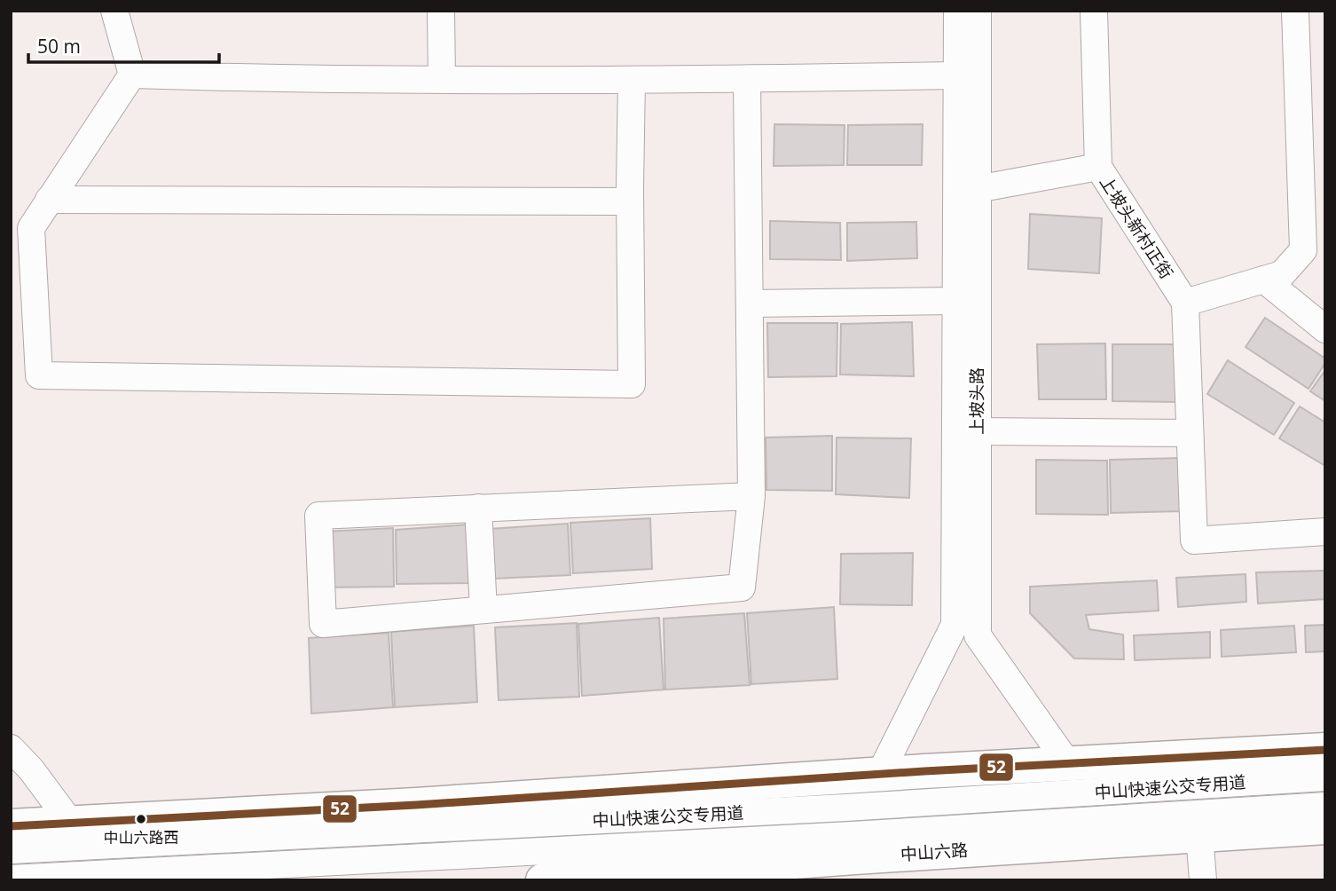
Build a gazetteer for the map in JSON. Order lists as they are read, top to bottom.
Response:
{
  "streets": {
    "main road": ["中山六路"],
    "street": ["上坡头新村正街", "上坡头路", "中山快速公交专用道"]
  },
  "places": ["中山六路西"],
  "lines": ["transit line 52"],
  "scale_bar": "50 m"
}
